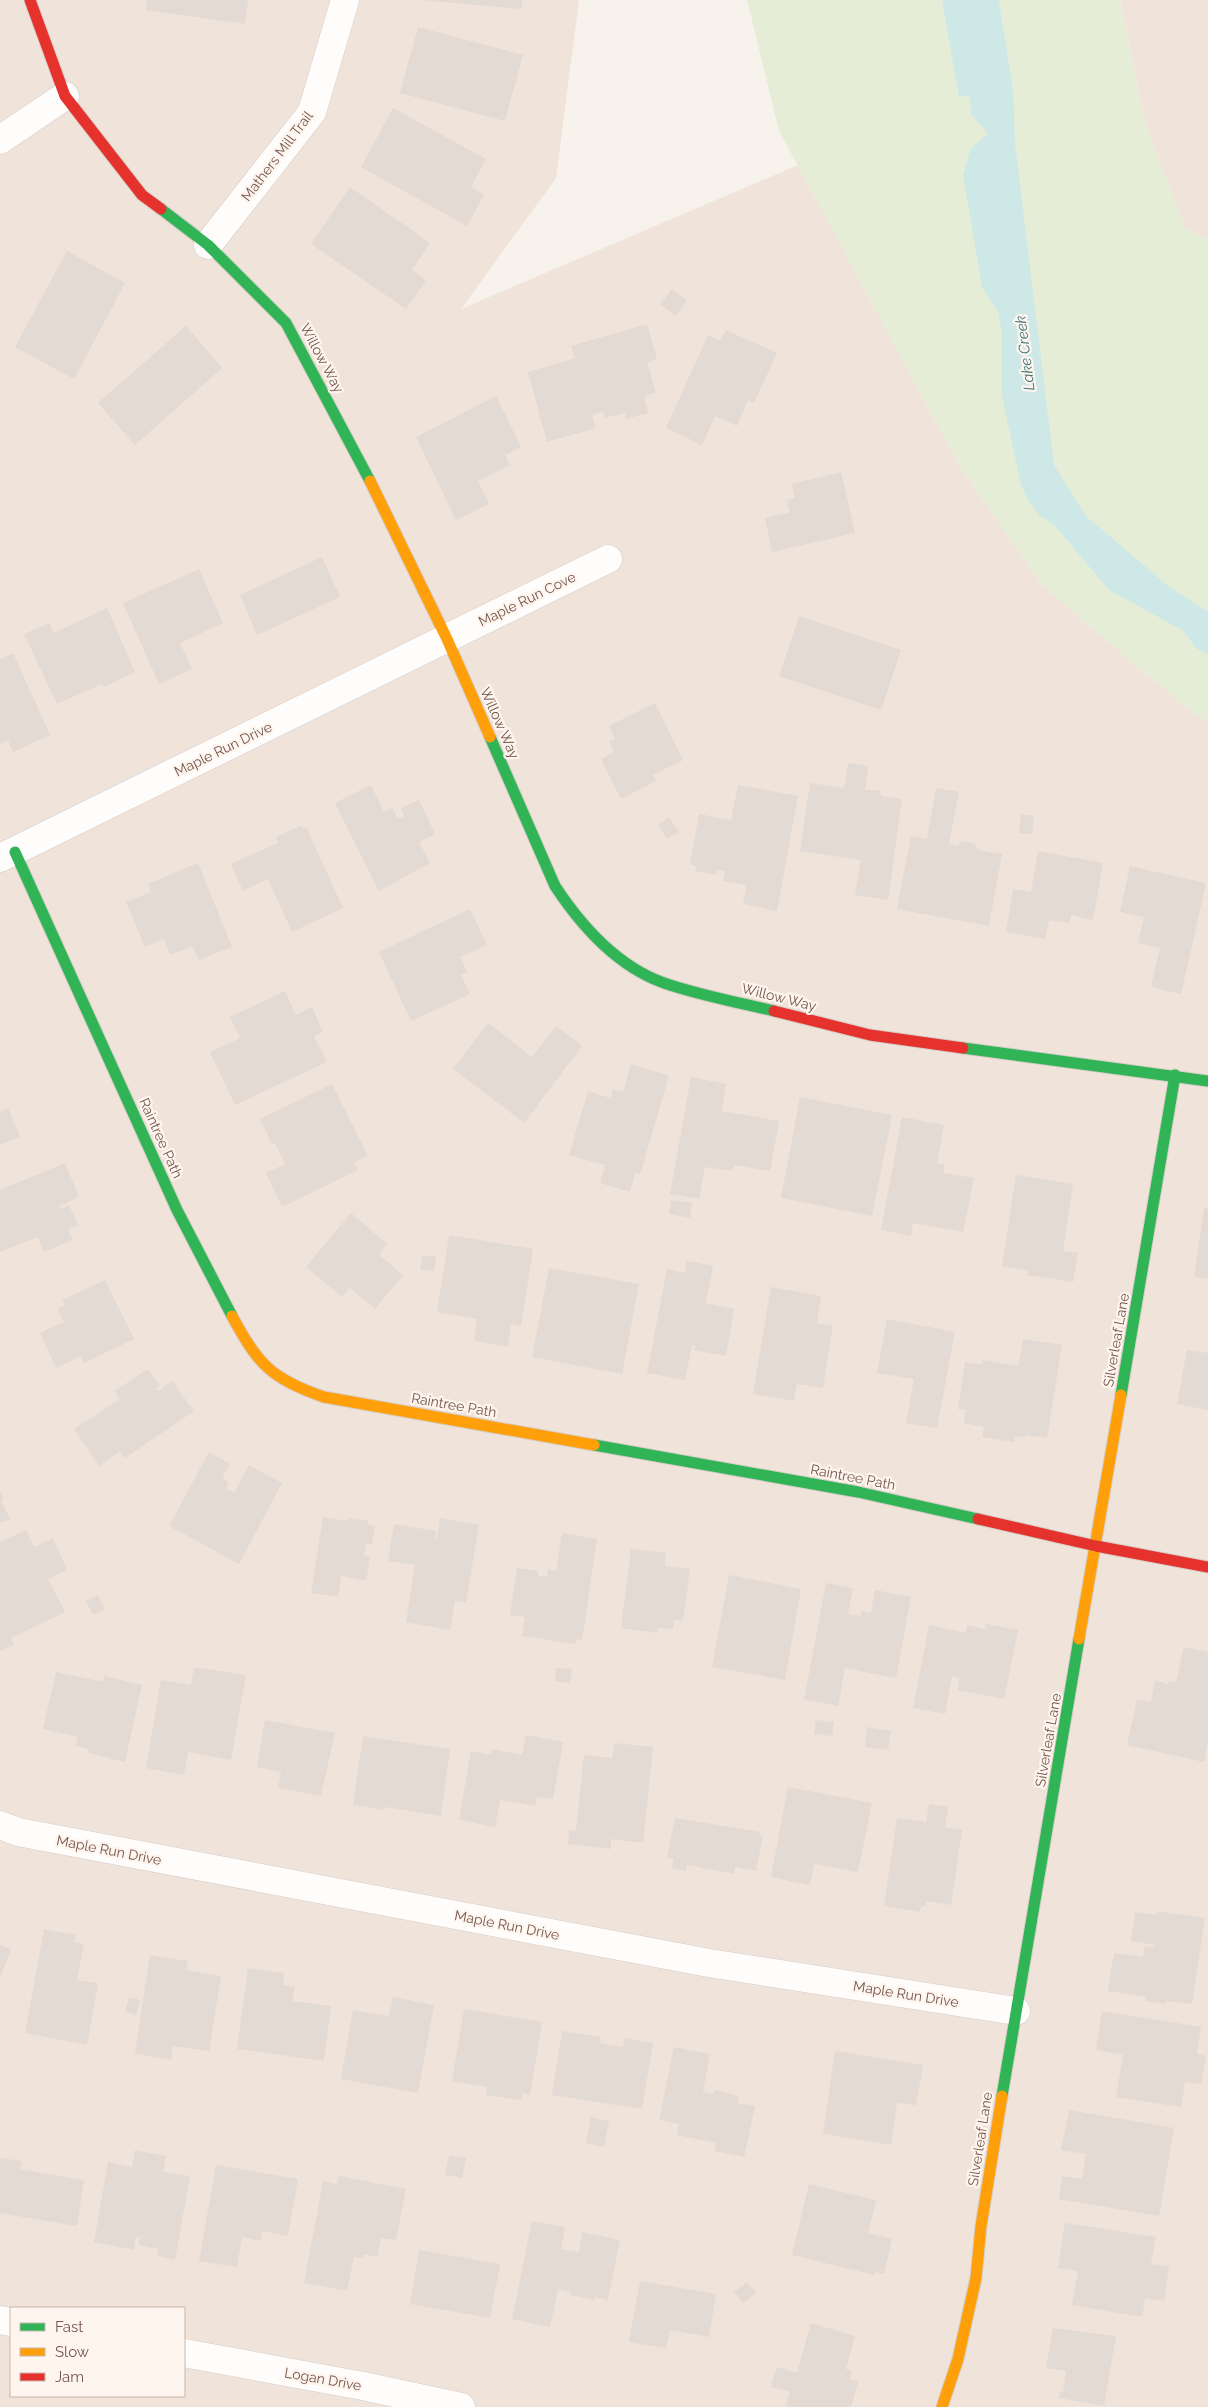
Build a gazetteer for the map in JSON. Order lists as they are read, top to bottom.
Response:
{
  "streets": {
    "street": [
      "Mathers Mill Trail",
      "Willow Way",
      "Maple Run Cove",
      "Maple Run Drive",
      "Raintree Path",
      "Silverleaf Lane",
      "Logan Drive"
    ]
  },
  "crossings": [
    ["Mathers Mill Trail", "Willow Way"],
    ["Willow Way", "Maple Run Cove"],
    ["Willow Way", "Maple Run Drive"],
    ["Willow Way", "Silverleaf Lane"],
    ["Maple Run Cove", "Maple Run Drive"],
    ["Maple Run Drive", "Raintree Path"],
    ["Maple Run Drive", "Silverleaf Lane"],
    ["Raintree Path", "Silverleaf Lane"]
  ],
  "water": ["Lake Creek"],
  "legend": ["Fast", "Slow", "Jam"]
}
